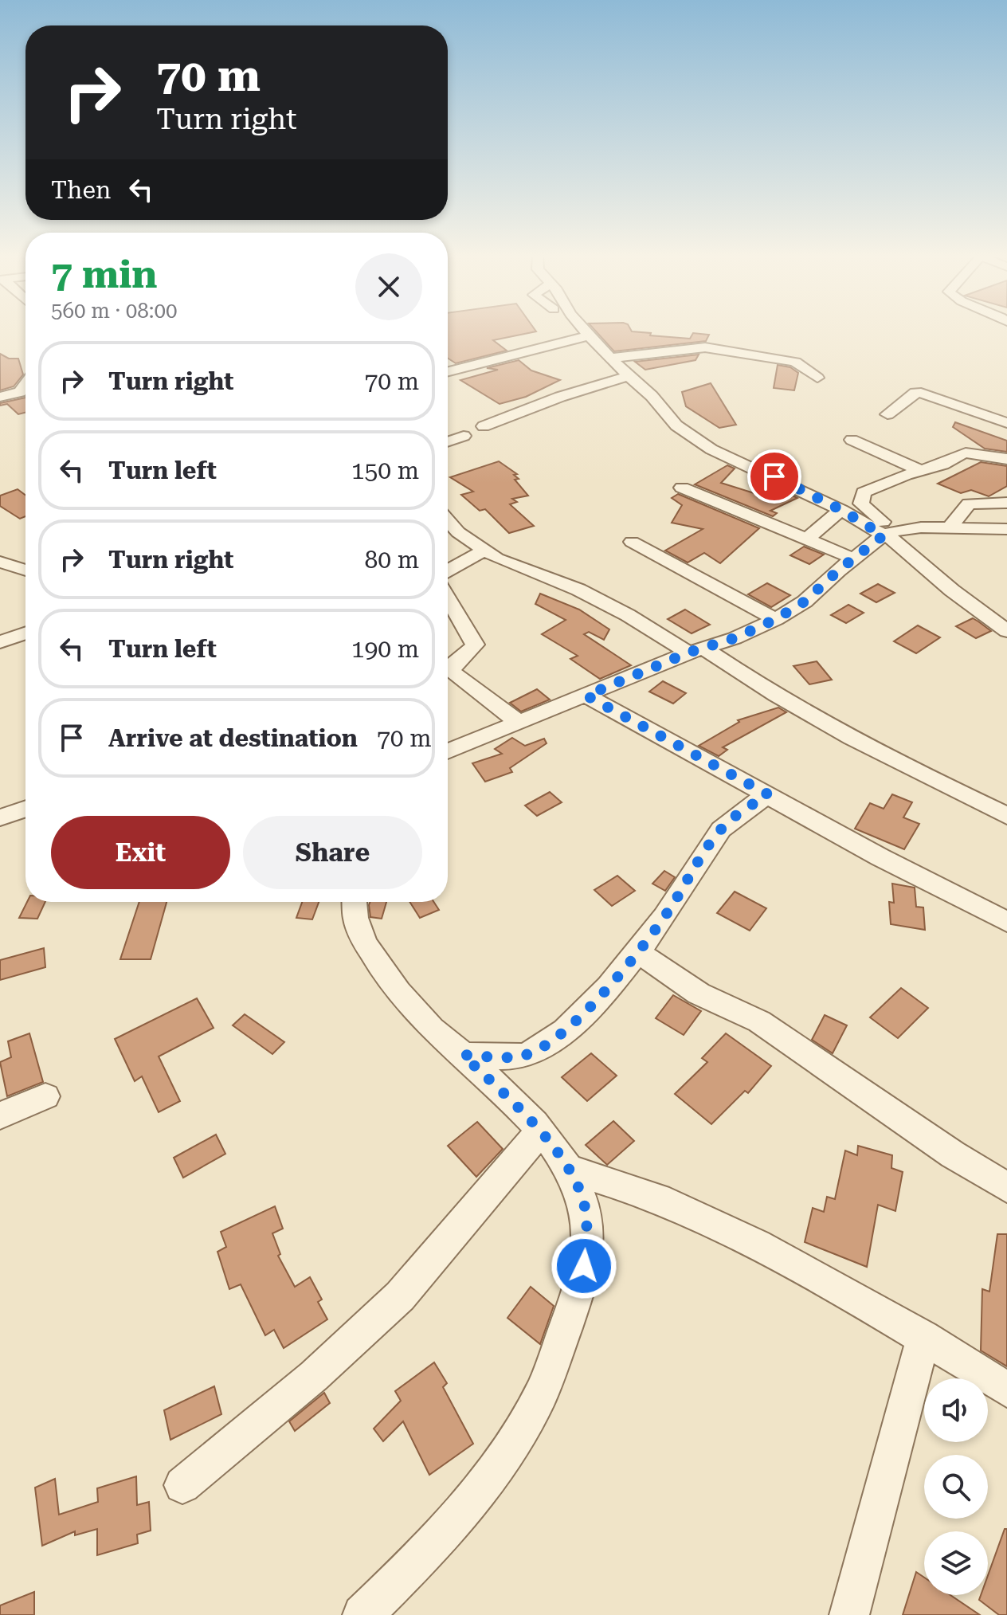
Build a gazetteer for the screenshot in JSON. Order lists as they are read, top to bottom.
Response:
{
  "page": {
    "turn": ["70 m", "Turn right"],
    "then": "Then",
    "heading": ["7 min", "560 m · 08:00"],
    "list": [
      {
        "name": "Turn right",
        "value": "70 m"
      },
      {
        "name": "Turn left",
        "value": "150 m"
      },
      {
        "name": "Turn right",
        "value": "80 m"
      },
      {
        "name": "Turn left",
        "value": "190 m"
      },
      {
        "name": "Arrive at destination",
        "value": "70 m"
      }
    ],
    "buttons": ["Exit", "Share"]
  }
}
